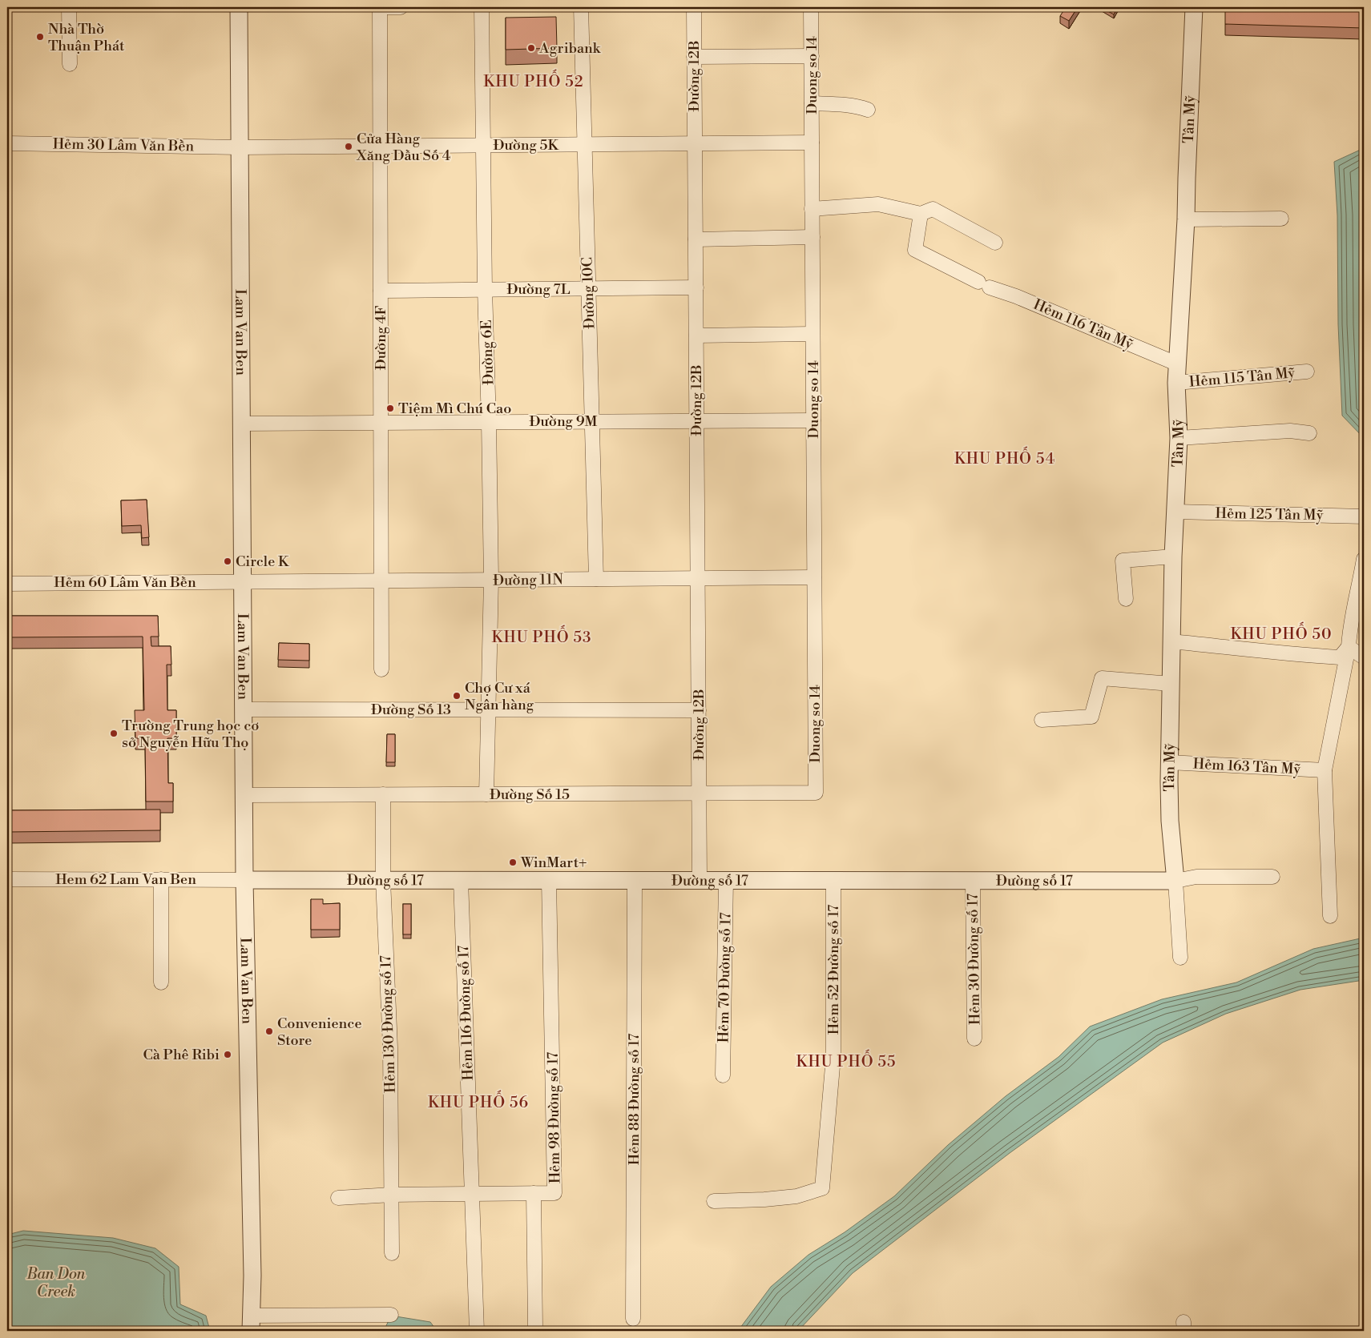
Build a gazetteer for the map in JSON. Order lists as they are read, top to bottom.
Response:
{
  "streets": {
    "street": [
      "Duong so 14",
      "Đường 12B",
      "Tân Mỹ",
      "Hẻm 30 Lâm Văn Bền",
      "Đường 5K",
      "Đường 7L",
      "Đường 10C",
      "Hẻm 116 Tân Mỹ",
      "Lam Van Ben",
      "Đường 4F",
      "Đường 6E",
      "Hẻm 115 Tân Mỹ",
      "Đường 9M",
      "Hẻm 125 Tân Mỹ",
      "Đường 11N",
      "Hẻm 60 Lâm Văn Bền",
      "Đường Số 13",
      "Hẻm 163 Tân Mỹ",
      "Đường Số 15",
      "Hem 62 Lam Van Ben",
      "Đường số 17",
      "Hẻm 30 Đường số 17",
      "Hẻm 52 Đường số 17",
      "Hẻm 70 Đường số 17",
      "Hẻm 116 Đường số 17",
      "Hẻm 130 Đường số 17",
      "Hẻm 88 Đường số 17",
      "Hẻm 98 Đường số 17"
    ]
  },
  "crossings": [
    ["Duong so 14", "Đường 5K"],
    ["Duong so 14", "Đường 9M"],
    ["Duong so 14", "Đường 11N"],
    ["Duong so 14", "Đường Số 15"],
    ["Đường 12B", "Đường 5K"],
    ["Đường 12B", "Đường 7L"],
    ["Đường 12B", "Đường 9M"],
    ["Đường 12B", "Đường 11N"],
    ["Đường 12B", "Đường Số 13"],
    ["Đường 12B", "Đường Số 15"],
    ["Đường 12B", "Đường số 17"],
    ["Tân Mỹ", "Hẻm 116 Tân Mỹ"],
    ["Tân Mỹ", "Hẻm 115 Tân Mỹ"],
    ["Tân Mỹ", "Hẻm 125 Tân Mỹ"],
    ["Tân Mỹ", "Hẻm 163 Tân Mỹ"],
    ["Tân Mỹ", "Đường số 17"],
    ["Hẻm 30 Lâm Văn Bền", "Đường 5K"],
    ["Hẻm 30 Lâm Văn Bền", "Lam Van Ben"],
    ["Đường 5K", "Đường 10C"],
    ["Đường 5K", "Lam Van Ben"],
    ["Đường 5K", "Đường 4F"],
    ["Đường 5K", "Đường 6E"],
    ["Đường 7L", "Đường 10C"],
    ["Đường 7L", "Đường 4F"],
    ["Đường 7L", "Đường 6E"],
    ["Đường 10C", "Đường 9M"],
    ["Đường 10C", "Đường 11N"],
    ["Lam Van Ben", "Đường 9M"],
    ["Lam Van Ben", "Đường 11N"],
    ["Lam Van Ben", "Hẻm 60 Lâm Văn Bền"],
    ["Lam Van Ben", "Đường Số 13"],
    ["Lam Van Ben", "Đường Số 15"],
    ["Lam Van Ben", "Hem 62 Lam Van Ben"],
    ["Lam Van Ben", "Đường số 17"],
    ["Đường 4F", "Đường 9M"],
    ["Đường 4F", "Đường 11N"],
    ["Đường 6E", "Đường 9M"],
    ["Đường 6E", "Đường 11N"],
    ["Đường 6E", "Đường Số 13"],
    ["Đường 6E", "Đường Số 15"],
    ["Đường 11N", "Hẻm 60 Lâm Văn Bền"],
    ["Đường Số 15", "Hẻm 130 Đường số 17"],
    ["Hem 62 Lam Van Ben", "Đường số 17"],
    ["Đường số 17", "Hẻm 30 Đường số 17"],
    ["Đường số 17", "Hẻm 52 Đường số 17"],
    ["Đường số 17", "Hẻm 70 Đường số 17"],
    ["Đường số 17", "Hẻm 116 Đường số 17"],
    ["Đường số 17", "Hẻm 130 Đường số 17"],
    ["Đường số 17", "Hẻm 88 Đường số 17"],
    ["Đường số 17", "Hẻm 98 Đường số 17"],
    ["Hẻm 116 Đường số 17", "Hẻm 98 Đường số 17"],
    ["Hẻm 130 Đường số 17", "Hẻm 98 Đường số 17"]
  ],
  "districts": [
    "KHU PHỐ 52",
    "KHU PHỐ 54",
    "KHU PHỐ 50",
    "KHU PHỐ 53",
    "KHU PHỐ 55",
    "KHU PHỐ 56"
  ],
  "water": ["Ban Don Creek"],
  "places": [
    "Nhà Thờ Thuận Phát",
    "Agribank",
    "Cửa Hàng Xăng Dầu Số 4",
    "Tiệm Mì Chú Cao",
    "Circle K",
    "Chợ Cư xá Ngân hàng",
    "Trường Trung học cơ sở Nguyễn Hữu Thọ",
    "WinMart+",
    "Convenience Store",
    "Cà Phê Ribi"
  ]
}
